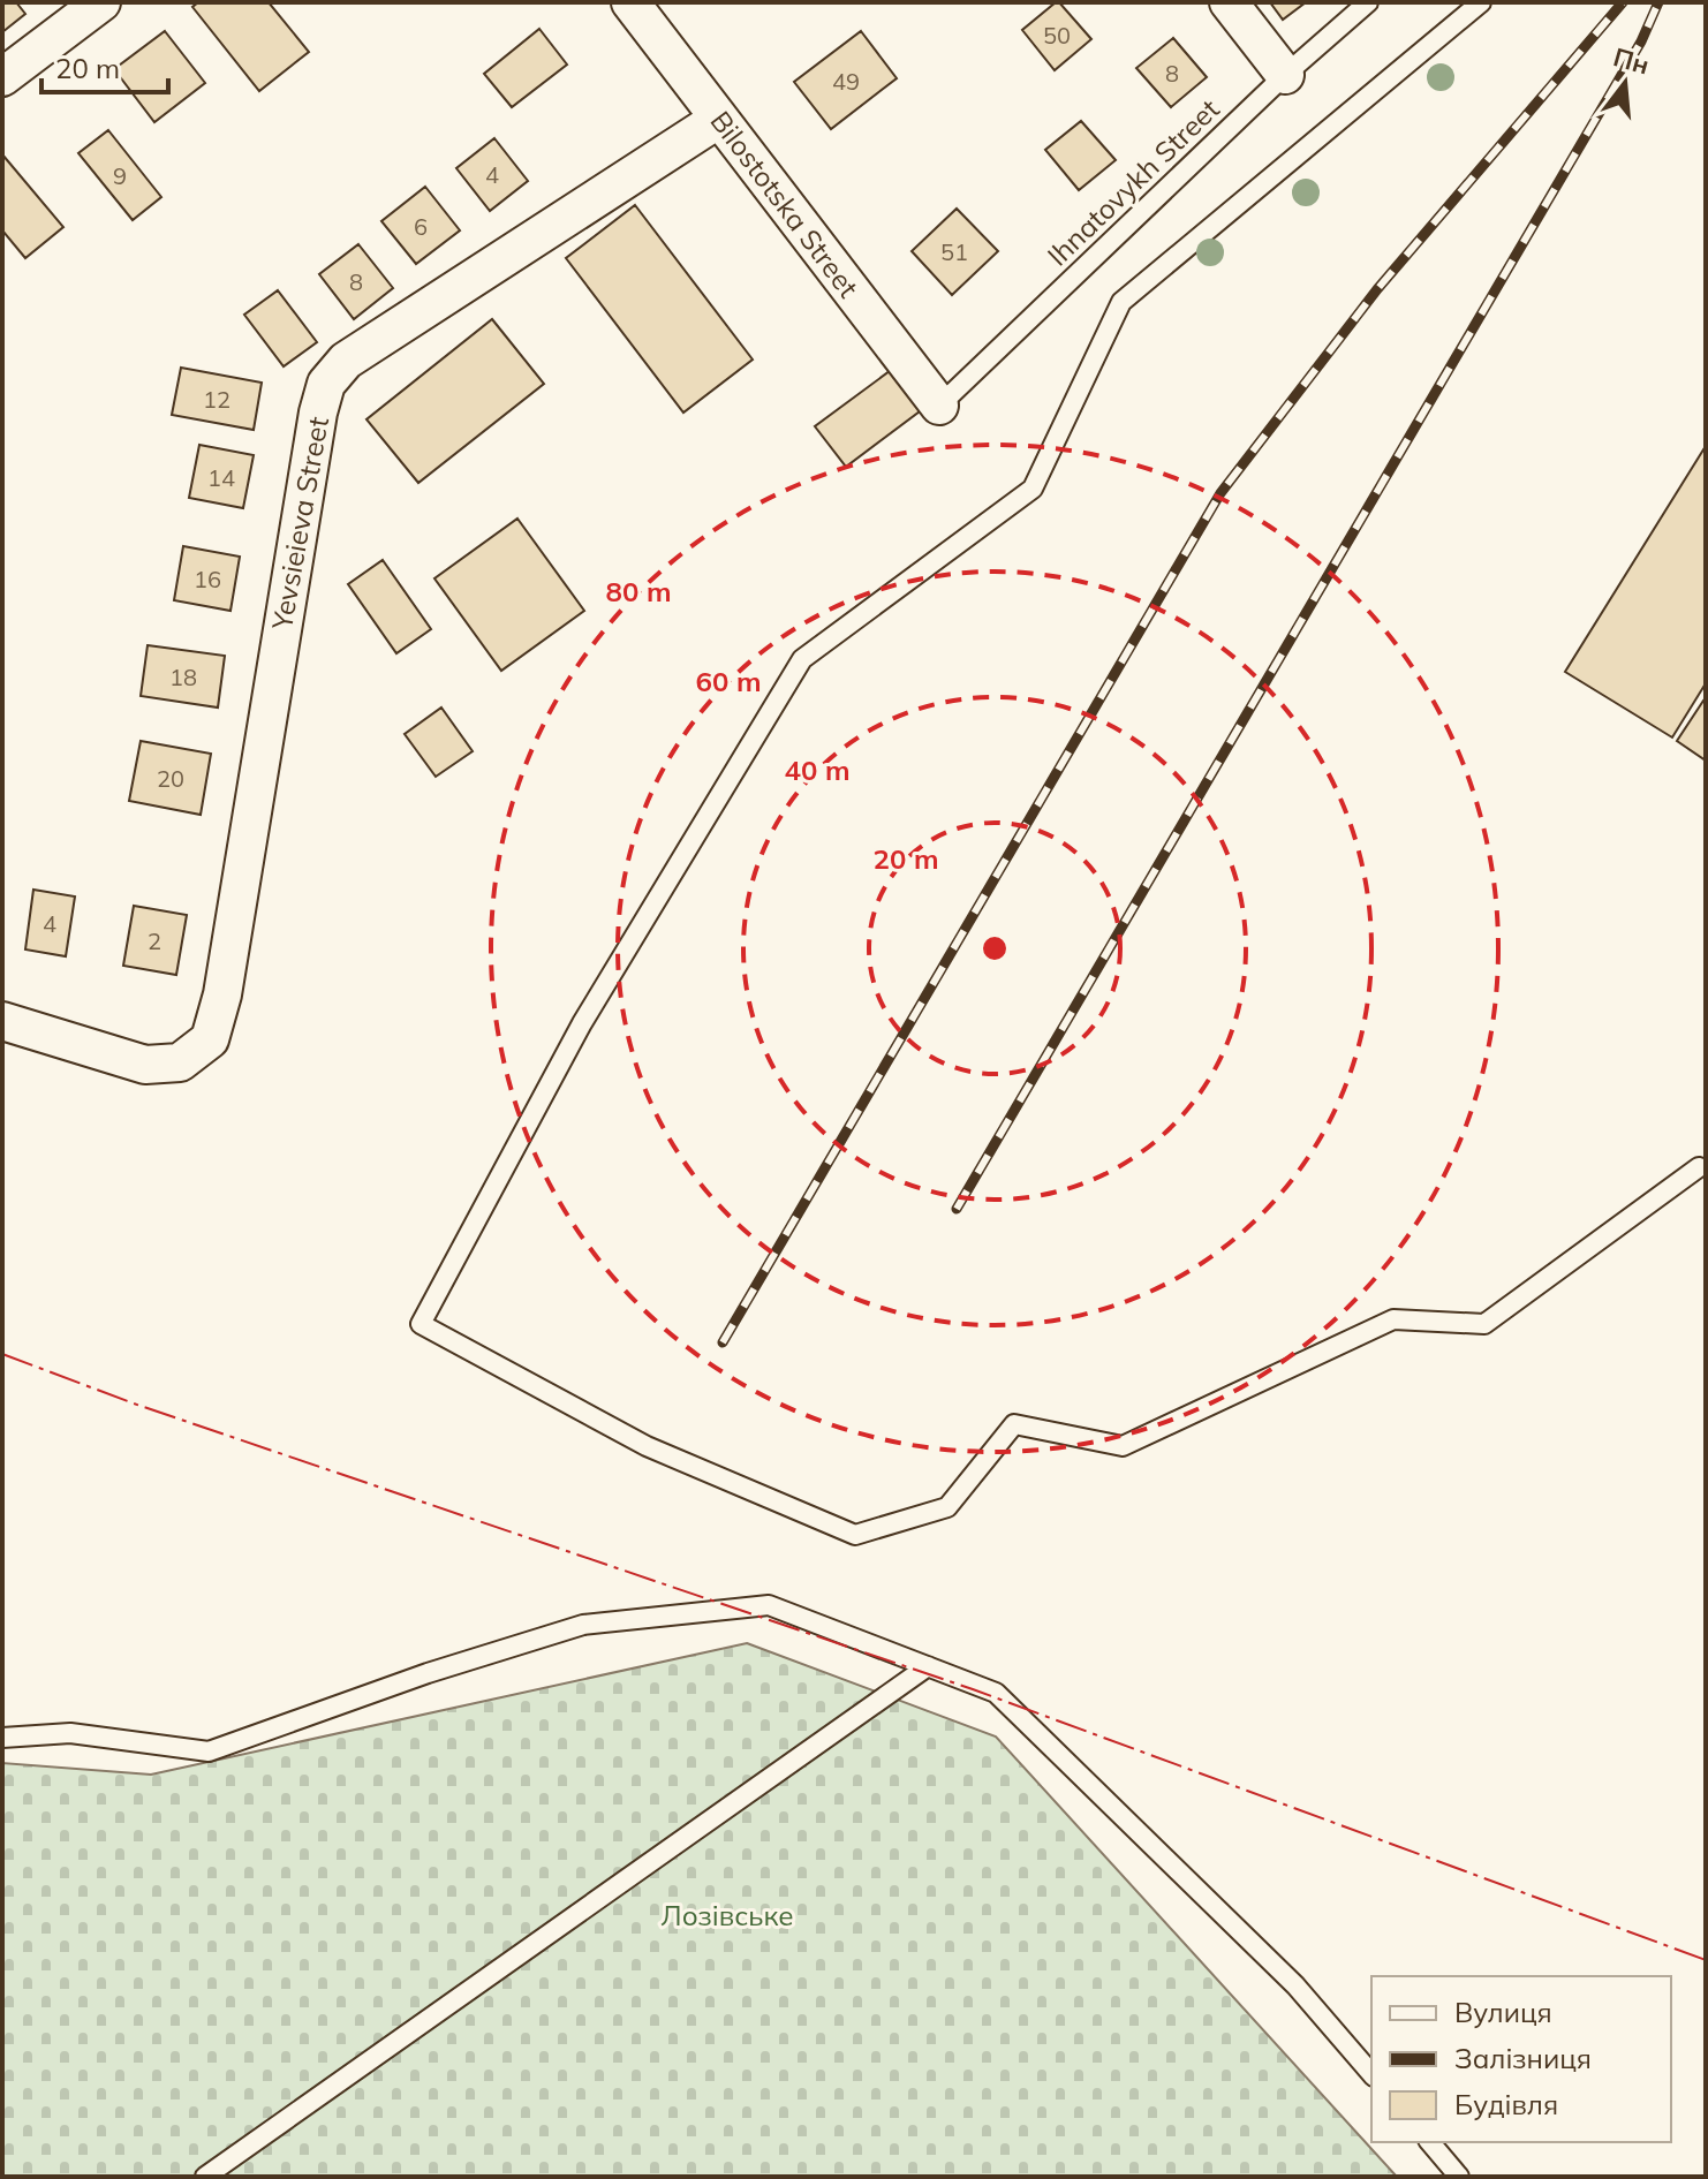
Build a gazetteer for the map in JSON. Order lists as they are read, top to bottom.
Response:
{
  "streets": {
    "street": ["Bilostotska Street", "Yevsieieva Street"],
    "lane": ["Ihnatovykh Street"]
  },
  "crossings": [
    ["Ihnatovykh Street", "Bilostotska Street"],
    ["Bilostotska Street", "Yevsieieva Street"]
  ],
  "parks": ["Лозівське"],
  "house_numbers": [
    "50",
    "8",
    "49",
    "4",
    "9",
    "6",
    "51",
    "8",
    "12",
    "14",
    "16",
    "18",
    "20",
    "4",
    "2"
  ],
  "legend": ["Вулиця", "Залізниця", "Будівля"],
  "scale_bar": "20 m",
  "north": "top",
  "rings": [
    "80 m",
    "60 m",
    "40 m",
    "20 m"
  ]
}
